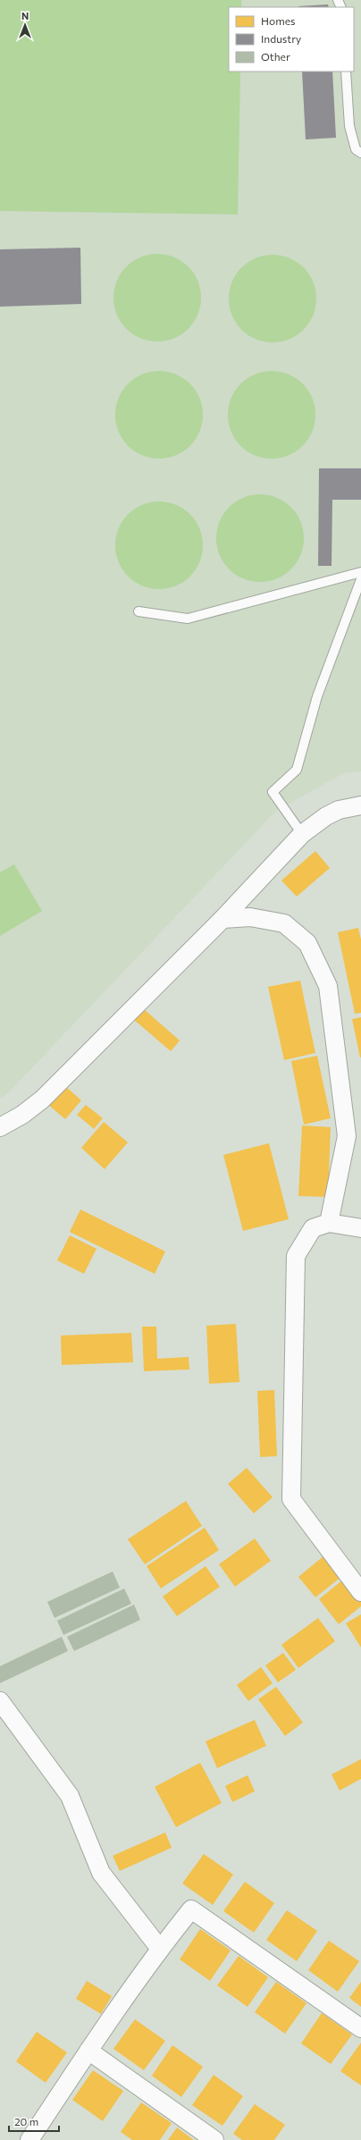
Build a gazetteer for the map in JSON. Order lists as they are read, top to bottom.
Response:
{
  "legend": ["Homes", "Industry", "Other"],
  "scale_bar": "20 m",
  "north": "top"
}
